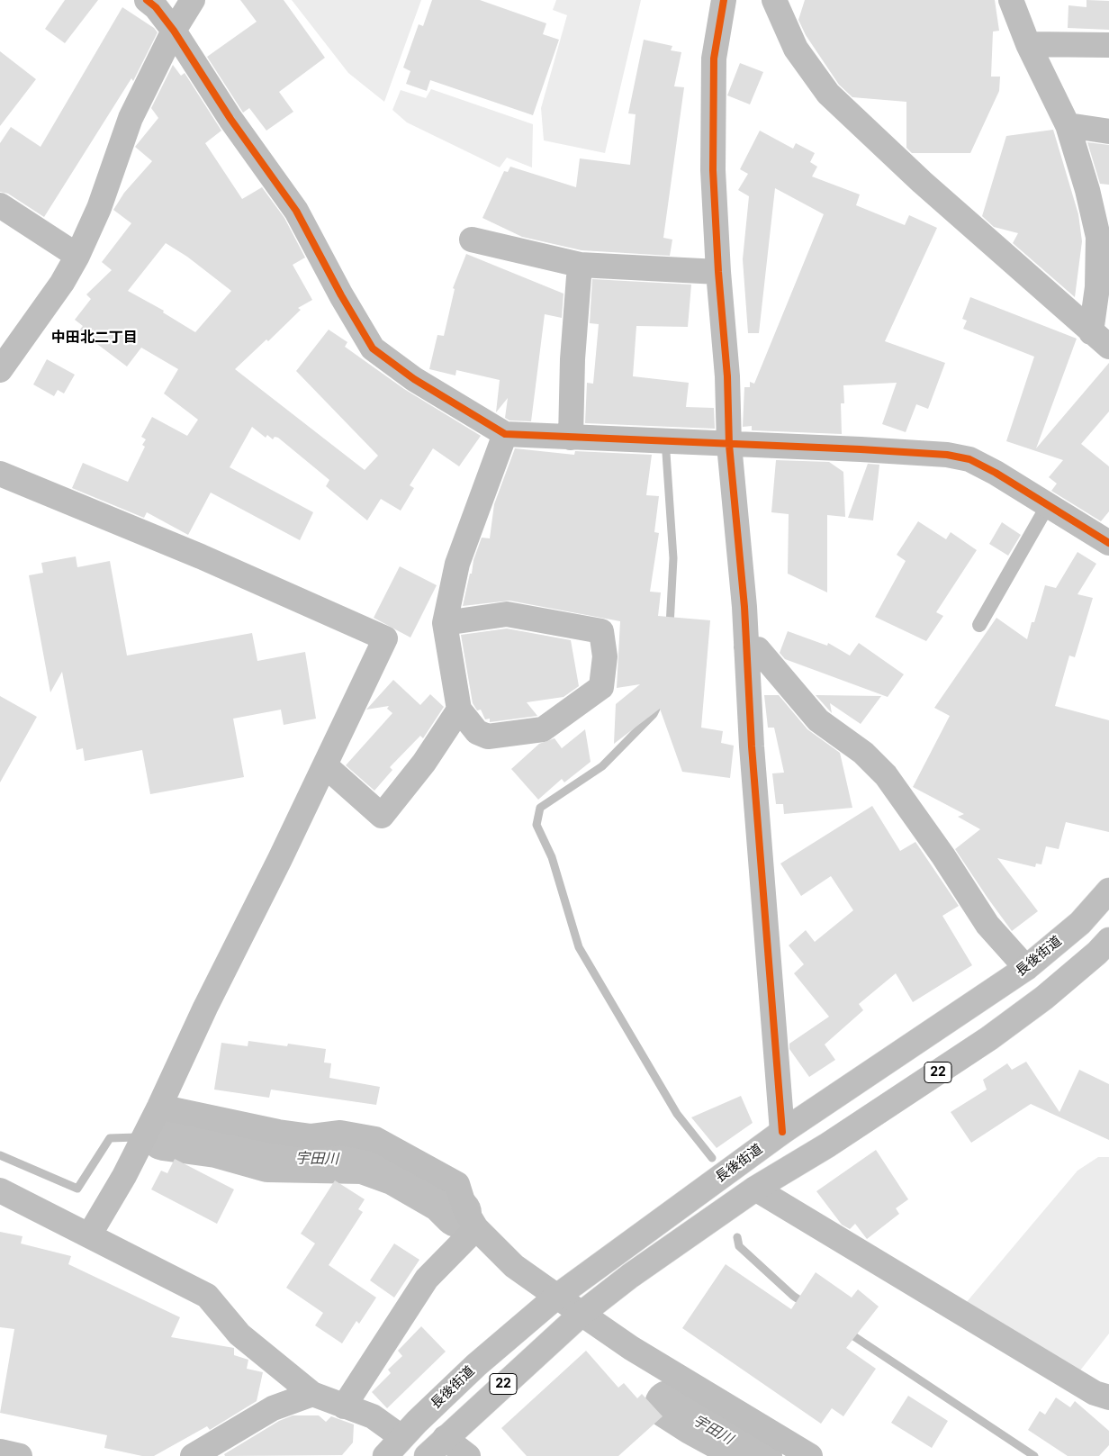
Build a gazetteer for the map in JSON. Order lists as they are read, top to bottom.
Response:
{
  "streets": {
    "street": ["長後街道", "22"]
  },
  "districts": ["中田北二丁目"],
  "water": ["宇田川"]
}
